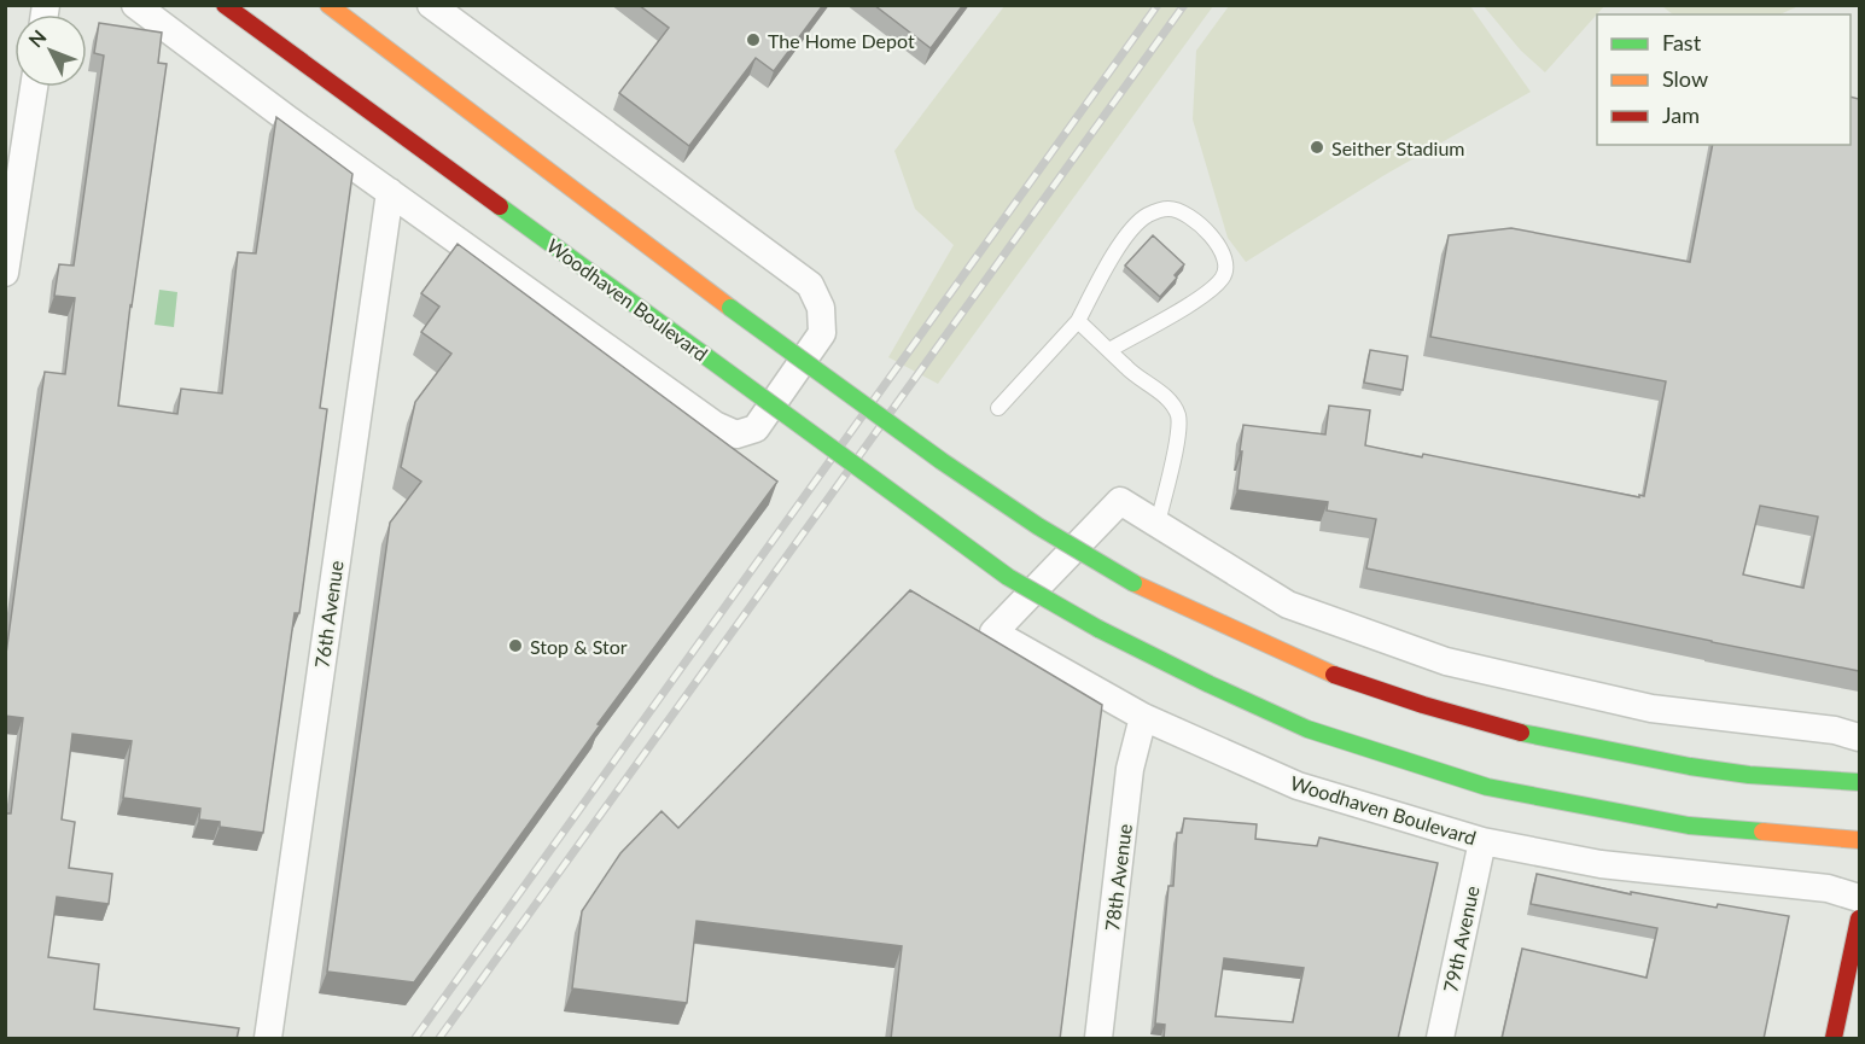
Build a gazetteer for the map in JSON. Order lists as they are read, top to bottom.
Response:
{
  "streets": {
    "main road": ["Woodhaven Boulevard"],
    "street": ["76th Avenue", "78th Avenue", "79th Avenue"]
  },
  "crossings": [
    ["Woodhaven Boulevard", "78th Avenue"],
    ["Woodhaven Boulevard", "79th Avenue"]
  ],
  "places": ["The Home Depot", "Seither Stadium", "Stop & Stor"],
  "legend": ["Fast", "Slow", "Jam"],
  "north": "top left"
}
